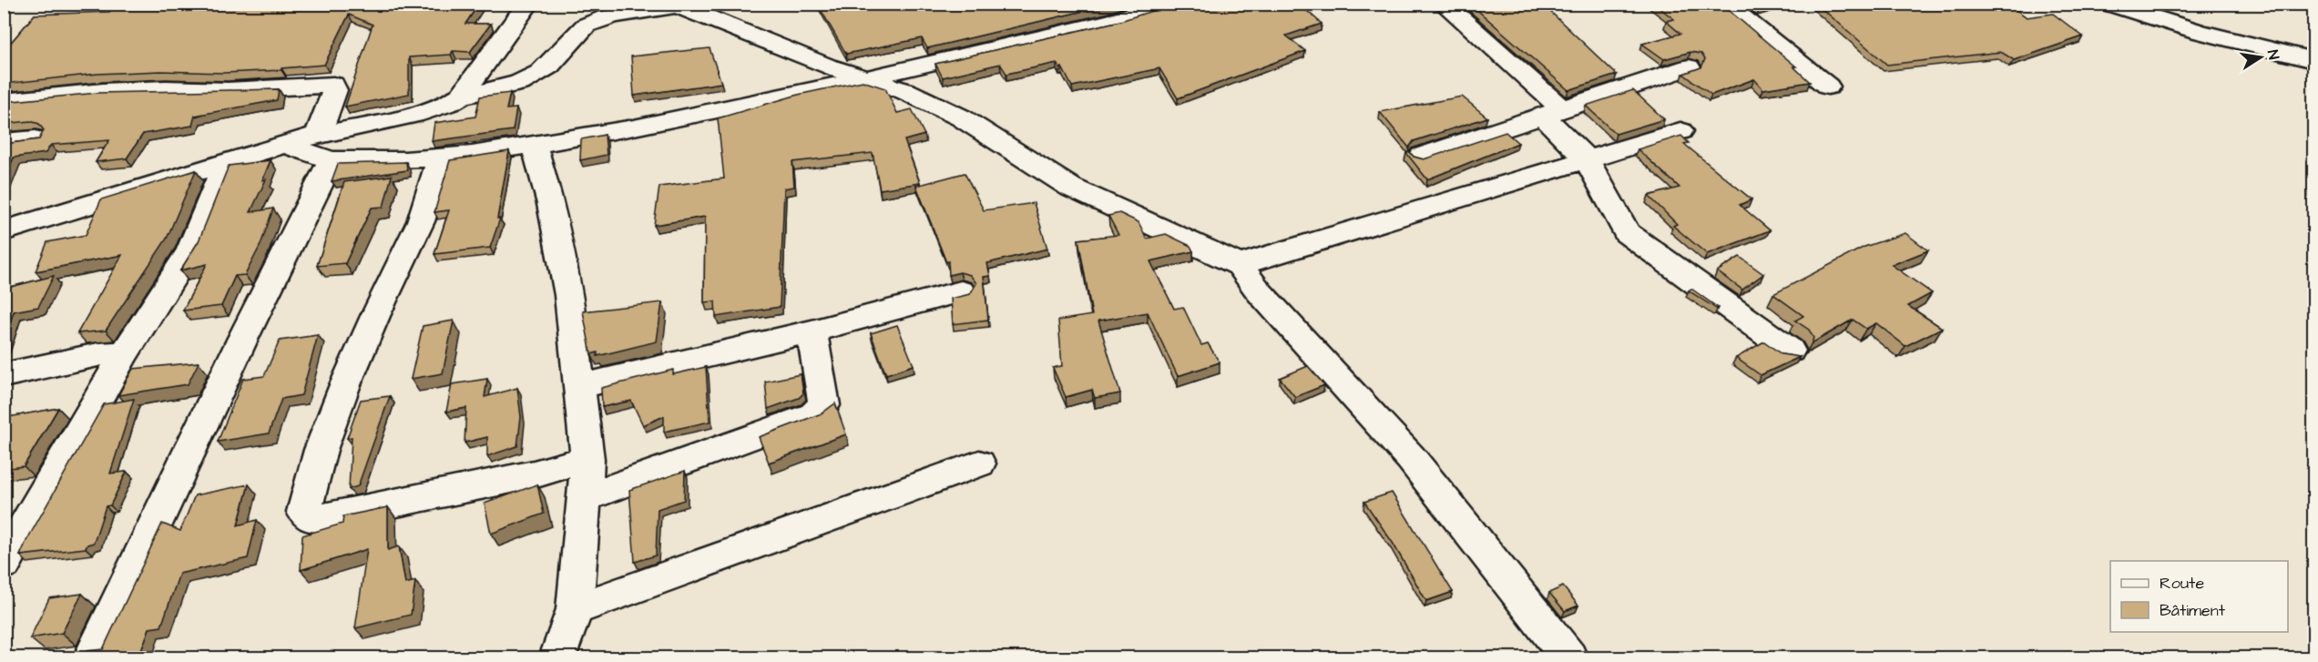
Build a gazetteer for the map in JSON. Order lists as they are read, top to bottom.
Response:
{
  "legend": ["Route", "Bâtiment"],
  "north": "right"
}
